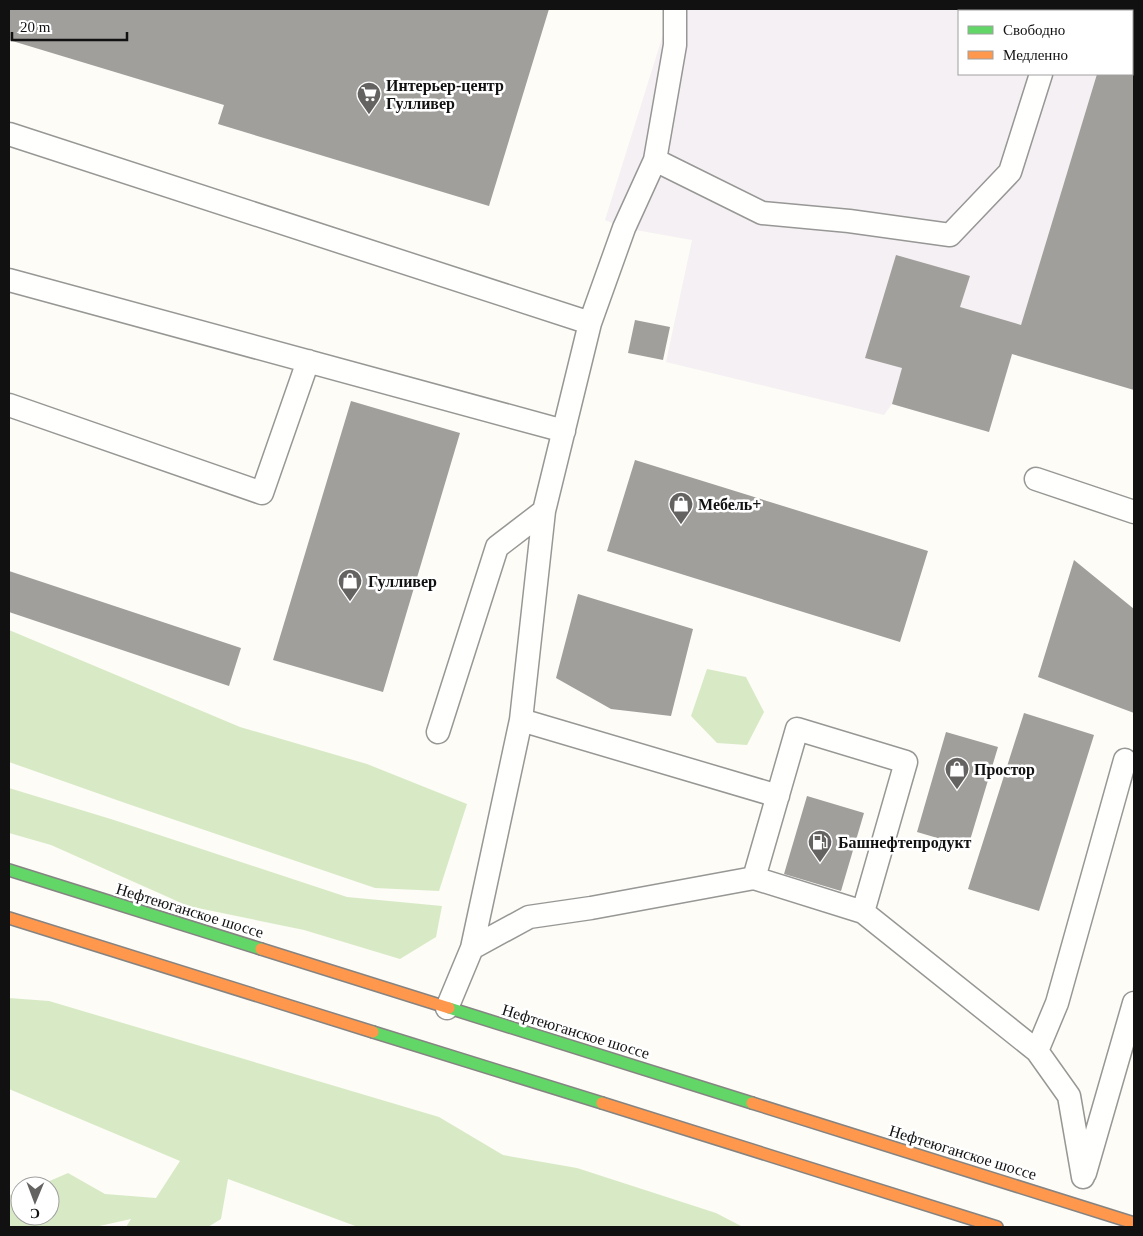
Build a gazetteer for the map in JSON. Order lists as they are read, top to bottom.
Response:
{
  "streets": {
    "main road": ["Нефтеюганское шоссе"]
  },
  "places": {
    "supermarket": ["Интерьер-центр Гулливер"],
    "shop": ["Мебель+", "Гулливер", "Простор"],
    "fuel station": ["Башнефтепродукт"]
  },
  "legend": ["Свободно", "Медленно"],
  "scale_bar": "20 m",
  "north": "bottom"
}
